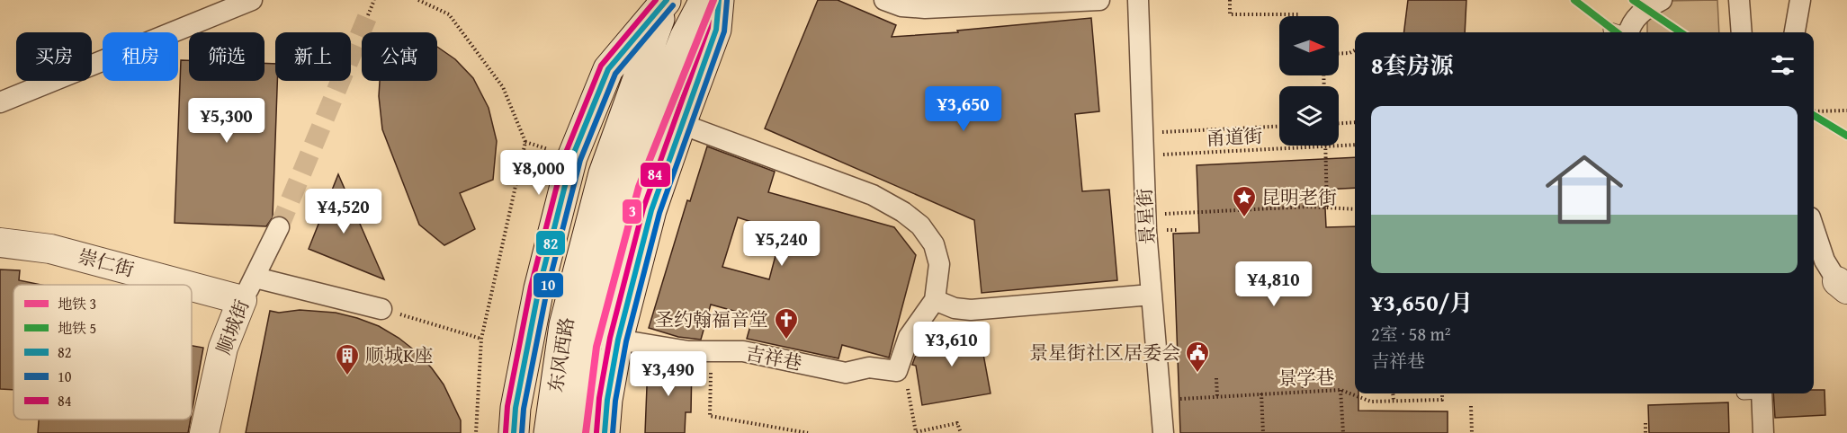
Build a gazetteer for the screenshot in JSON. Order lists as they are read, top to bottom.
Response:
{
  "streets": {
    "main road": ["东风西路"],
    "street": [
      "景星街",
      "崇仁街",
      "顺城街",
      "吉祥巷"
    ],
    "path": ["甬道街", "景学巷"]
  },
  "crossings": [
    ["甬道街", "景星街"],
    ["景星街", "景学巷"],
    ["崇仁街", "顺城街"]
  ],
  "places": {
    "place": ["昆明老街"],
    "church": ["圣约翰福音堂"],
    "public building": ["景星街社区居委会"],
    "building": ["顺城K座"]
  },
  "lines": [
    "metro line 3",
    "metro line 5",
    "transit line 82",
    "transit line 84",
    "transit line 10"
  ],
  "legend": [
    "地铁 3",
    "地铁 5",
    "82",
    "10",
    "84"
  ],
  "north": "right",
  "page": {
    "chip": [
      "买房",
      "租房",
      "筛选",
      "新上",
      "公寓"
    ],
    "heading": "8套房源",
    "price": [
      "¥3,650",
      "¥5,300",
      "¥8,000",
      "¥4,520",
      "¥5,240",
      "¥4,810",
      "¥3,610",
      "¥3,490"
    ],
    "list": [
      {
        "name": "¥3,650/月",
        "note": "2室 · 58 m² · 吉祥巷"
      }
    ]
  }
}
